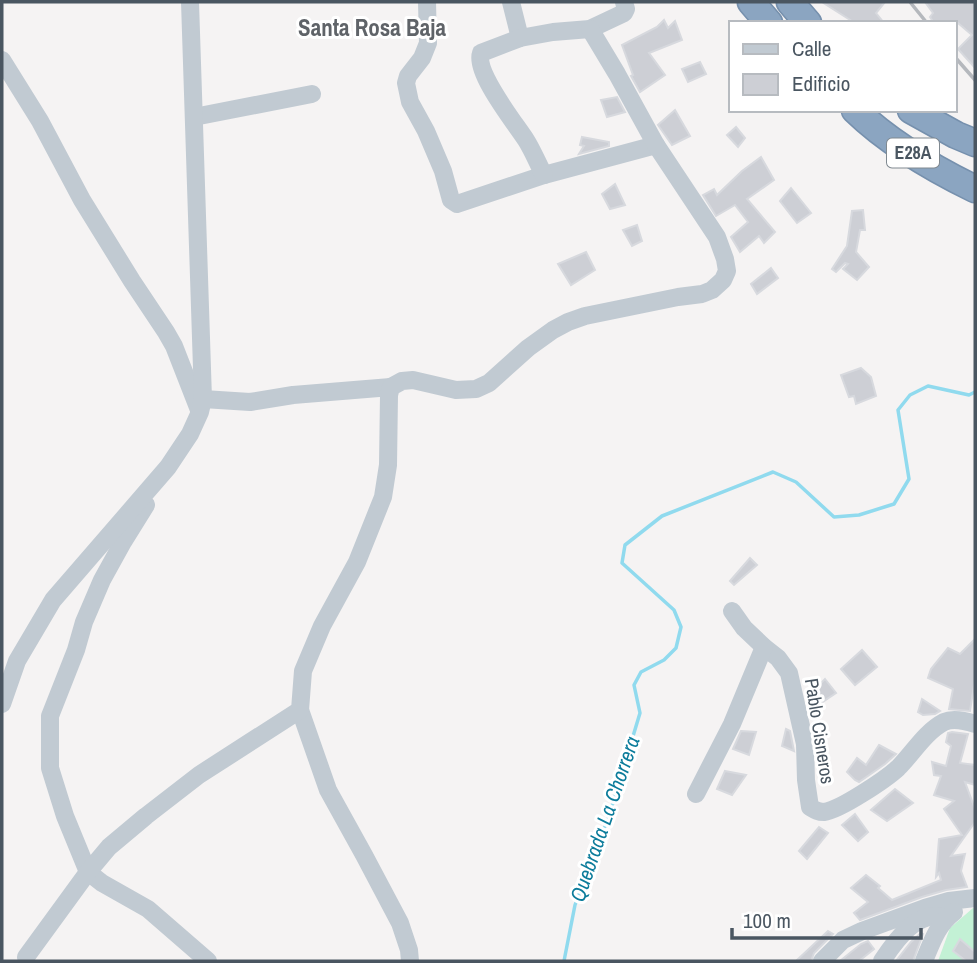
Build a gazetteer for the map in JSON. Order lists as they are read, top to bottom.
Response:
{
  "streets": {
    "highway": ["E28A"],
    "street": ["Pablo Cisneros"]
  },
  "districts": ["Santa Rosa Baja"],
  "water": ["Quebrada La Chorrera"],
  "legend": ["Calle", "Edificio"],
  "scale_bar": "100 m"
}
